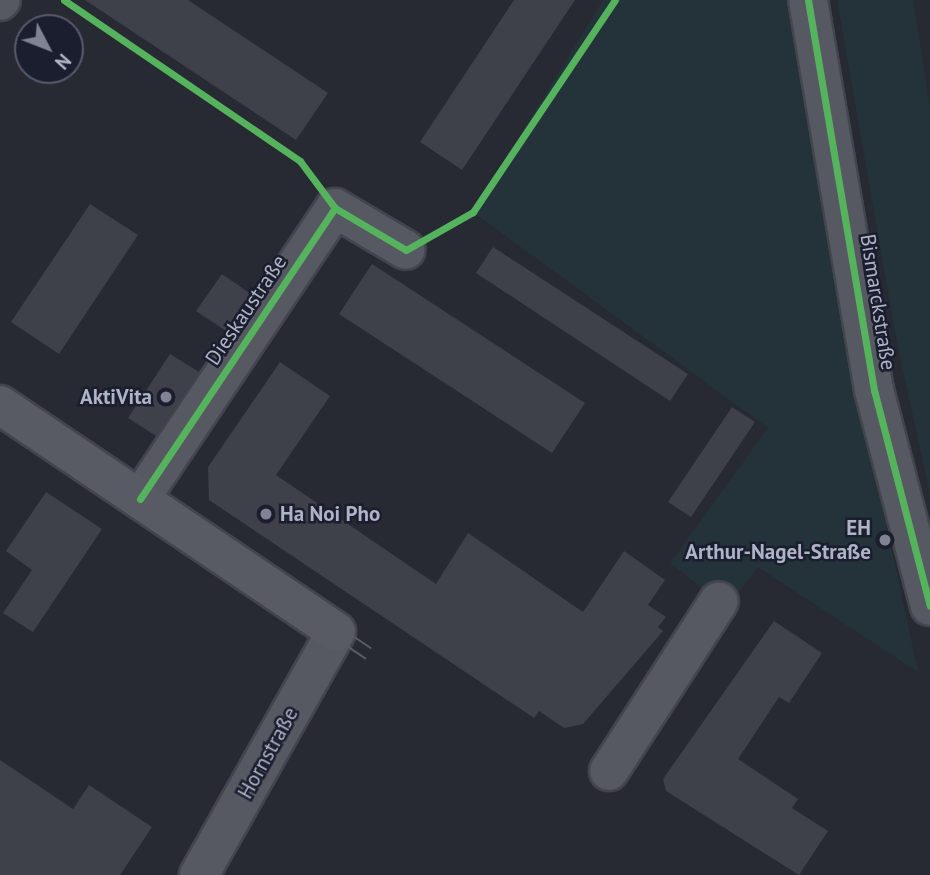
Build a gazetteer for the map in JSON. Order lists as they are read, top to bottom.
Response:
{
  "streets": {
    "street": ["Bismarckstraße", "Dieskaustraße", "Hornstraße"]
  },
  "places": ["AktiVita", "Ha Noi Pho", "EH Arthur-Nagel-Straße"],
  "north": "bottom right"
}
